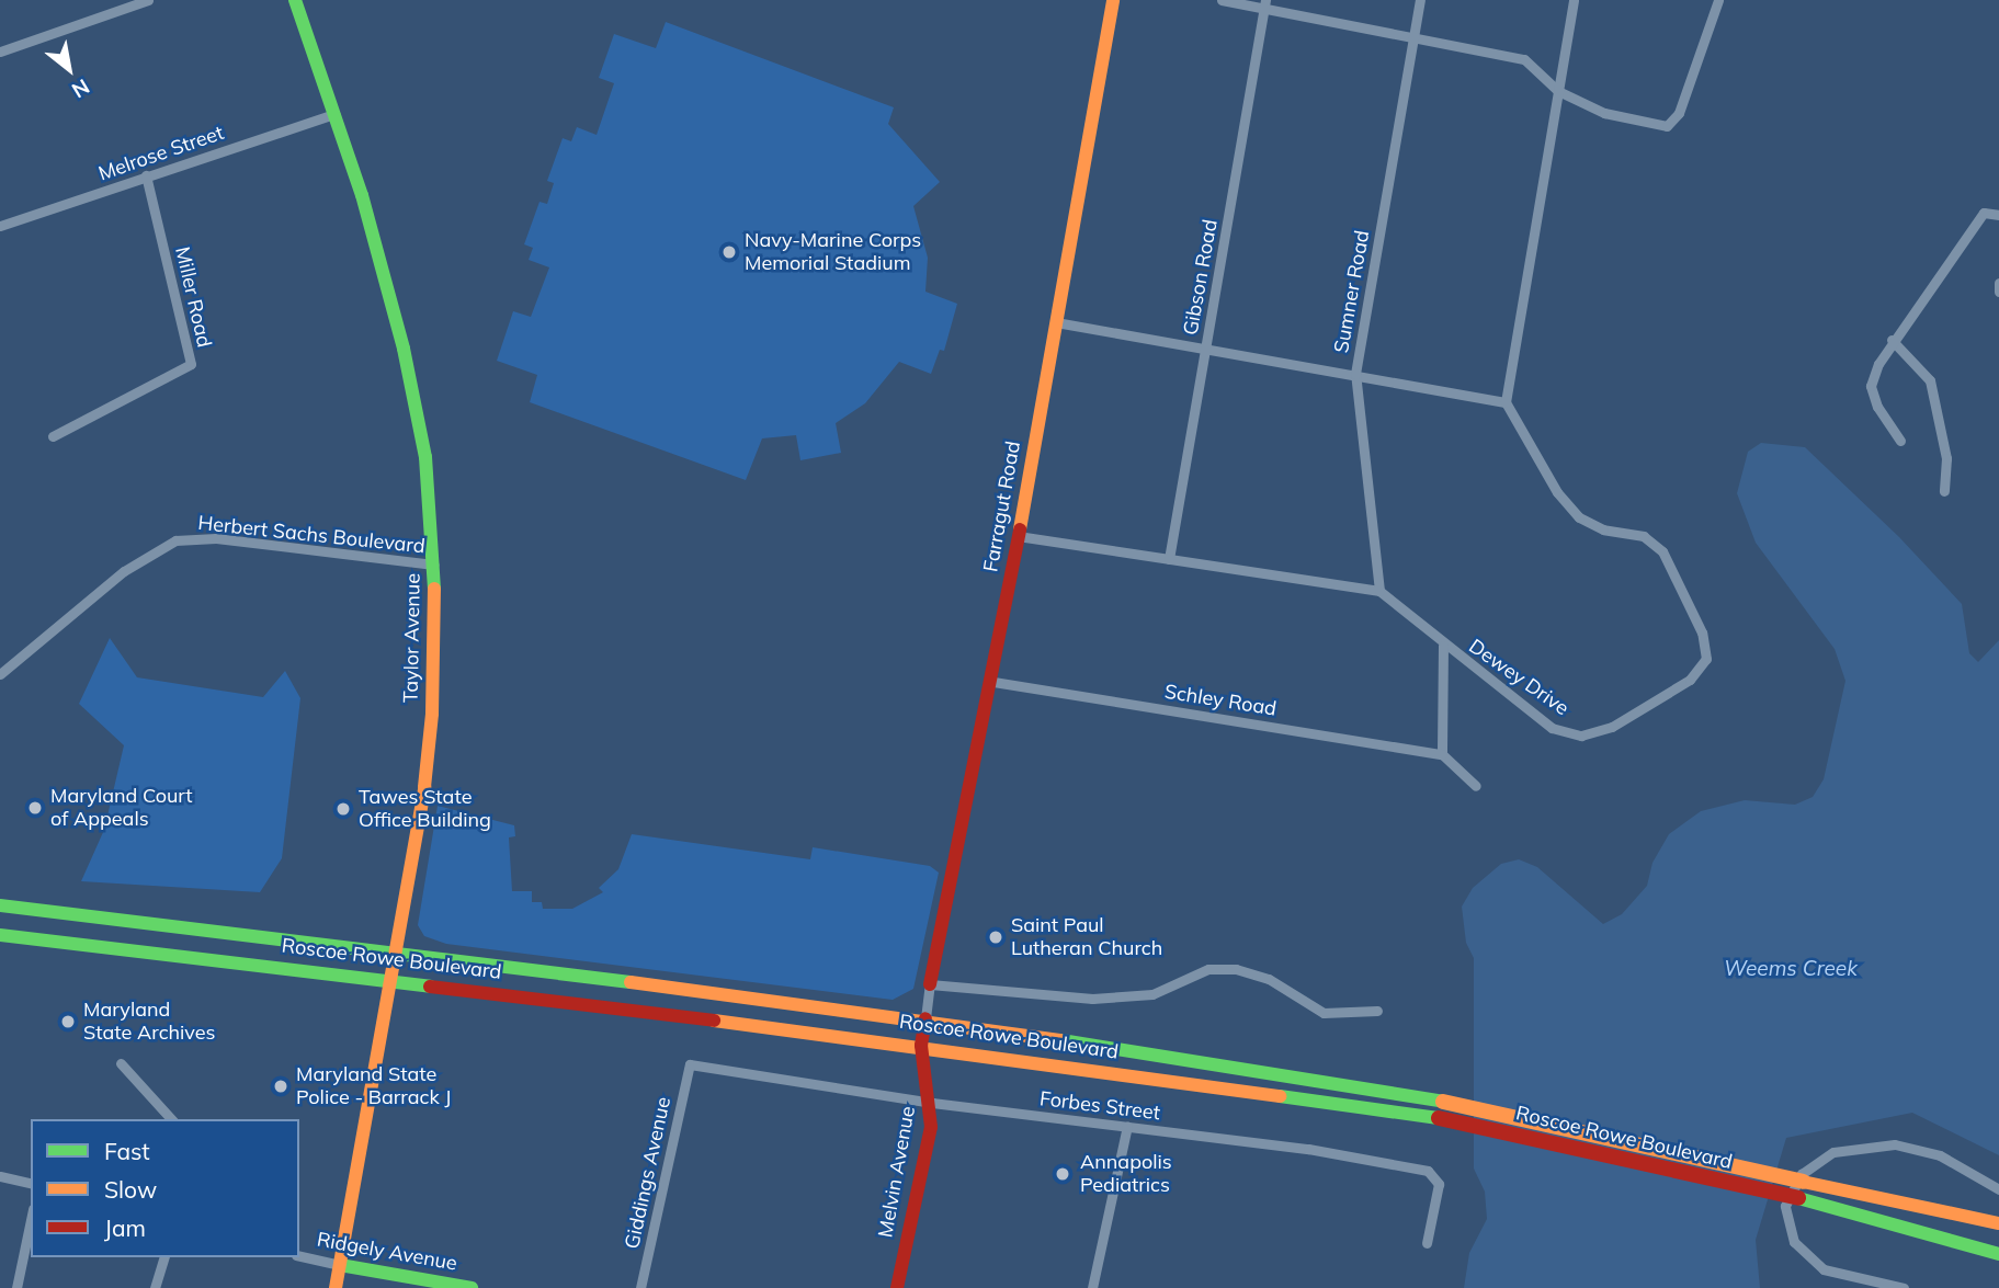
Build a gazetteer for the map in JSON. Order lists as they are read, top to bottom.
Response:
{
  "streets": {
    "main road": [
      "Farragut Road",
      "Taylor Avenue",
      "Roscoe Rowe Boulevard",
      "Melvin Avenue",
      "Ridgely Avenue"
    ],
    "street": [
      "Melrose Street",
      "Gibson Road",
      "Sumner Road",
      "Miller Road",
      "Herbert Sachs Boulevard",
      "Dewey Drive",
      "Schley Road",
      "Forbes Street",
      "Giddings Avenue"
    ]
  },
  "crossings": [
    ["Melrose Street", "Miller Road"],
    ["Melrose Street", "Taylor Avenue"],
    ["Sumner Road", "Dewey Drive"],
    ["Farragut Road", "Schley Road"],
    ["Farragut Road", "Roscoe Rowe Boulevard"],
    ["Farragut Road", "Melvin Avenue"],
    ["Herbert Sachs Boulevard", "Taylor Avenue"],
    ["Taylor Avenue", "Roscoe Rowe Boulevard"],
    ["Taylor Avenue", "Ridgely Avenue"],
    ["Roscoe Rowe Boulevard", "Melvin Avenue"],
    ["Forbes Street", "Melvin Avenue"],
    ["Forbes Street", "Giddings Avenue"]
  ],
  "water": ["Weems Creek"],
  "places": [
    "Navy-Marine Corps Memorial Stadium",
    "Maryland Court of Appeals",
    "Tawes State Office Building",
    "Saint Paul Lutheran Church",
    "Maryland State Archives",
    "Maryland State Police - Barrack J",
    "Annapolis Pediatrics"
  ],
  "legend": ["Fast", "Slow", "Jam"],
  "north": "bottom right"
}
